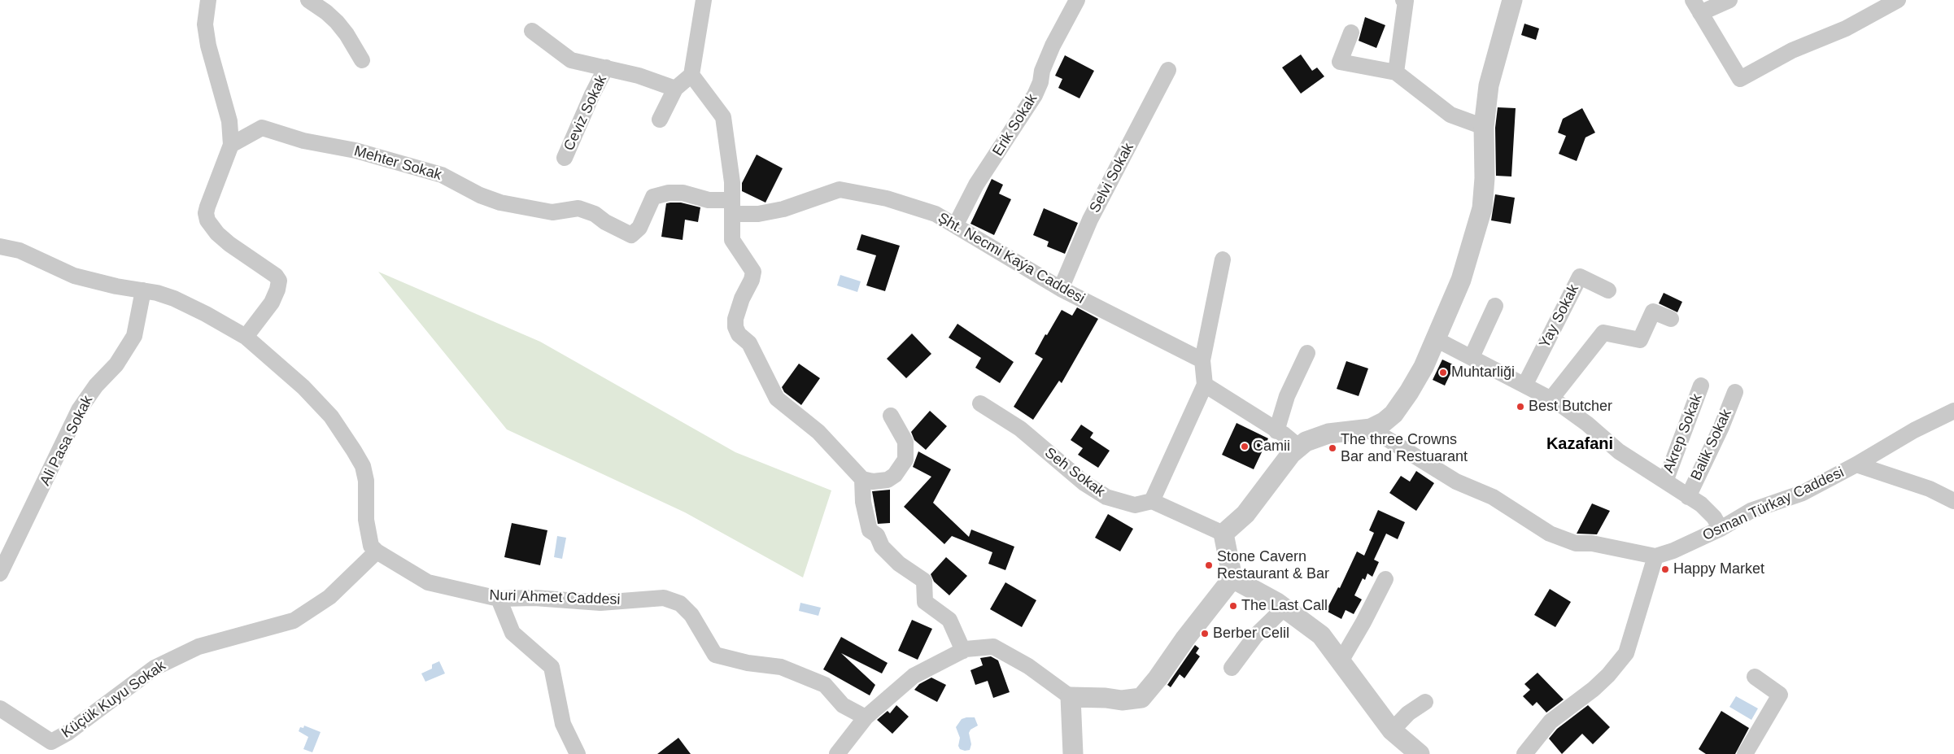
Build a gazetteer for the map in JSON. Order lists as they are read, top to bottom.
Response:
{
  "streets": {
    "street": [
      "Ceviz Sokak",
      "Erik Sokak",
      "Mehter Sokak",
      "Selvi Sokak",
      "Şht. Necmi Kaýa Caddesi",
      "Yay Sokak",
      "Akrep Sokak",
      "Ali Pasa Sokak",
      "Balik Sokak",
      "Seh Sokak",
      "Osman Türkay Caddesi",
      "Nuri Ahmet Caddesi",
      "Küçük Kuyu Sokak"
    ]
  },
  "crossings": [
    ["Erik Sokak", "Şht. Necmi Kaýa Caddesi"],
    ["Mehter Sokak", "Şht. Necmi Kaýa Caddesi"],
    ["Selvi Sokak", "Şht. Necmi Kaýa Caddesi"],
    ["Nuri Ahmet Caddesi", "Küçük Kuyu Sokak"]
  ],
  "districts": ["Kazafani"],
  "places": [
    "Muhtarliği",
    "Best Butcher",
    "Camii",
    "The three Crowns Bar and Restuarant",
    "Stone Cavern Restaurant & Bar",
    "Happy Market",
    "The Last Call",
    "Berber Celil"
  ]
}
